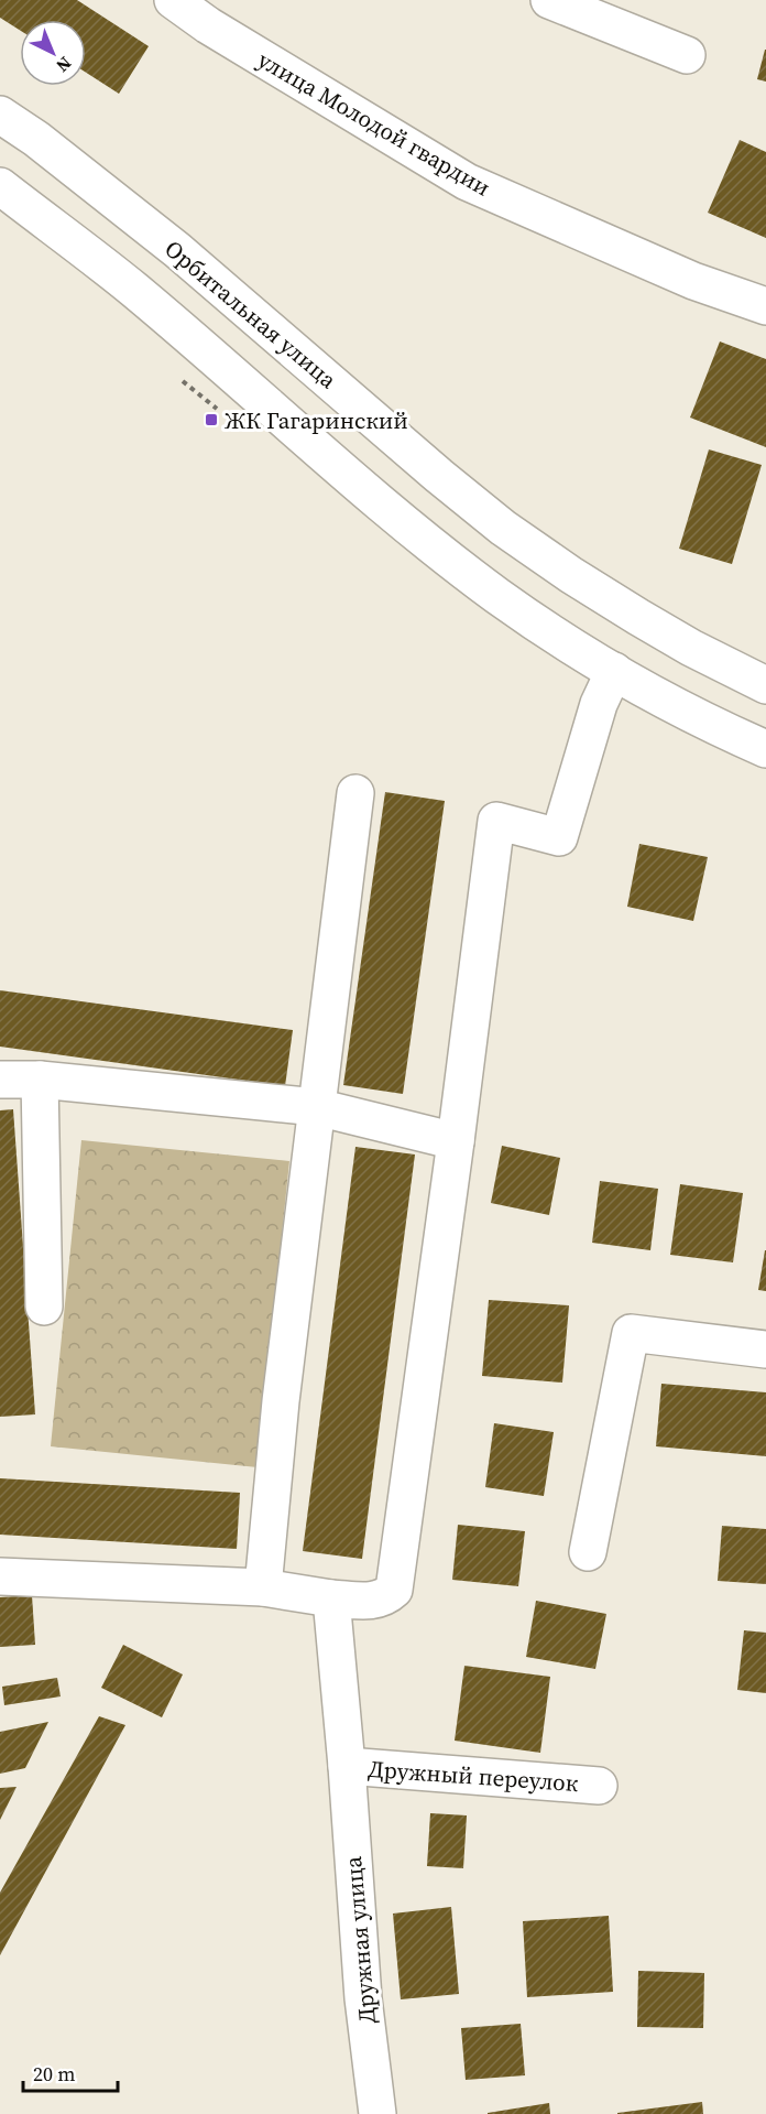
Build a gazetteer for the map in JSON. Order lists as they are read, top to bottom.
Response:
{
  "streets": {
    "main road": [
      "улица Молодой гвардии",
      "Орбитальная улица",
      "Дружный переулок",
      "Дружная улица"
    ]
  },
  "crossings": [
    ["Дружный переулок", "Дружная улица"]
  ],
  "places": {
    "transit": ["ЖК Гагаринский"]
  },
  "scale_bar": "20 m",
  "north": "bottom right"
}
